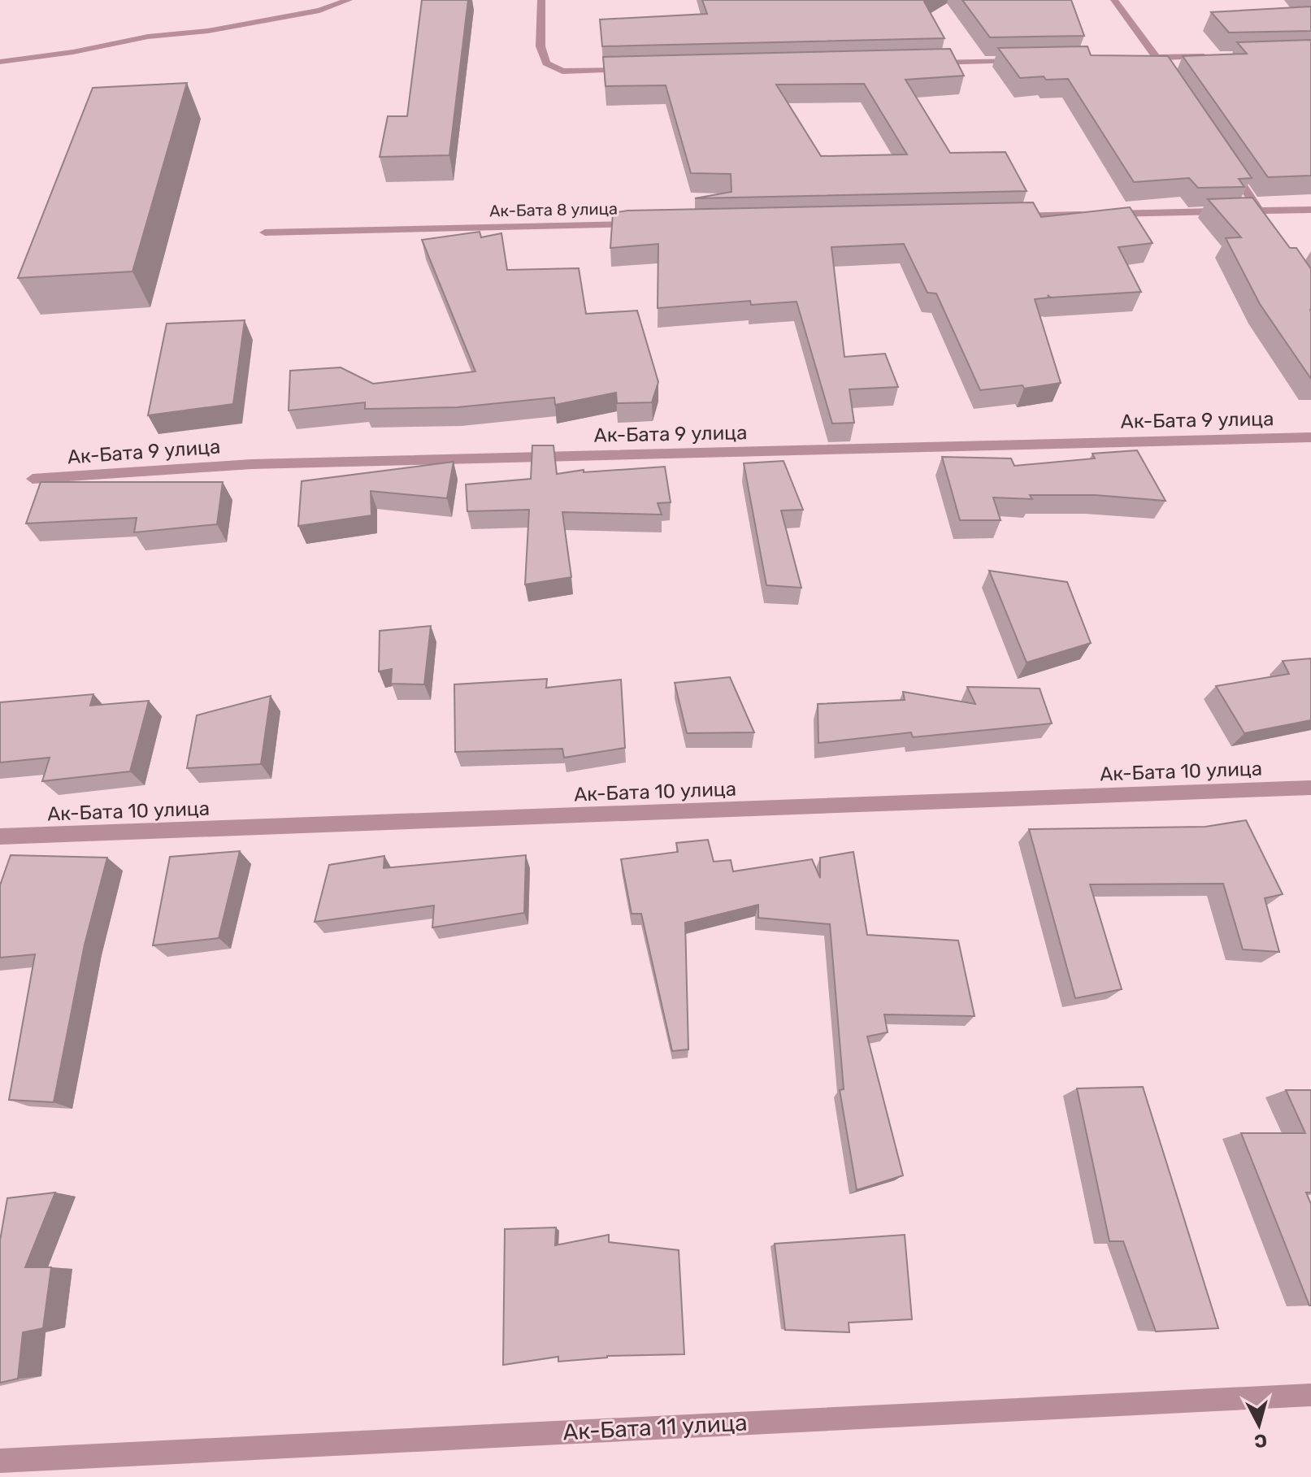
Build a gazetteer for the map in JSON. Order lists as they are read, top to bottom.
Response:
{
  "streets": {
    "street": [
      "Ак-Бата 8 улица",
      "Ак-Бата 9 улица",
      "Ак-Бата 10 улица",
      "Ак-Бата 11 улица"
    ]
  },
  "north": "bottom"
}
